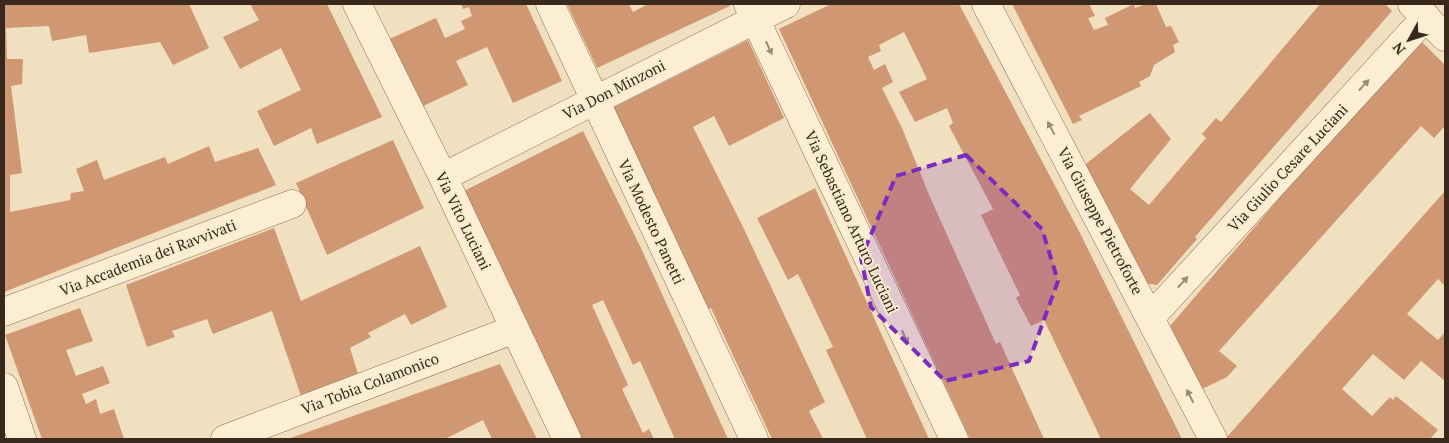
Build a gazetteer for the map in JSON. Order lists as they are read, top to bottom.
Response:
{
  "streets": {
    "street": [
      "Via Don Minzoni",
      "Via Giulio Cesare Luciani",
      "Via Vito Luciani",
      "Via Giuseppe Pietroforte",
      "Via Modesto Panetti",
      "Via Sebastiano Arturo Luciani",
      "Via Accademia dei Ravvivati",
      "Via Tobia Colamonico"
    ]
  },
  "crossings": [
    ["Via Don Minzoni", "Via Vito Luciani"],
    ["Via Don Minzoni", "Via Modesto Panetti"],
    ["Via Don Minzoni", "Via Sebastiano Arturo Luciani"],
    ["Via Giulio Cesare Luciani", "Via Giuseppe Pietroforte"],
    ["Via Vito Luciani", "Via Tobia Colamonico"]
  ],
  "one_way": ["Via Giulio Cesare Luciani", "Via Giuseppe Pietroforte", "Via Sebastiano Arturo Luciani"],
  "north": "bottom left"
}
